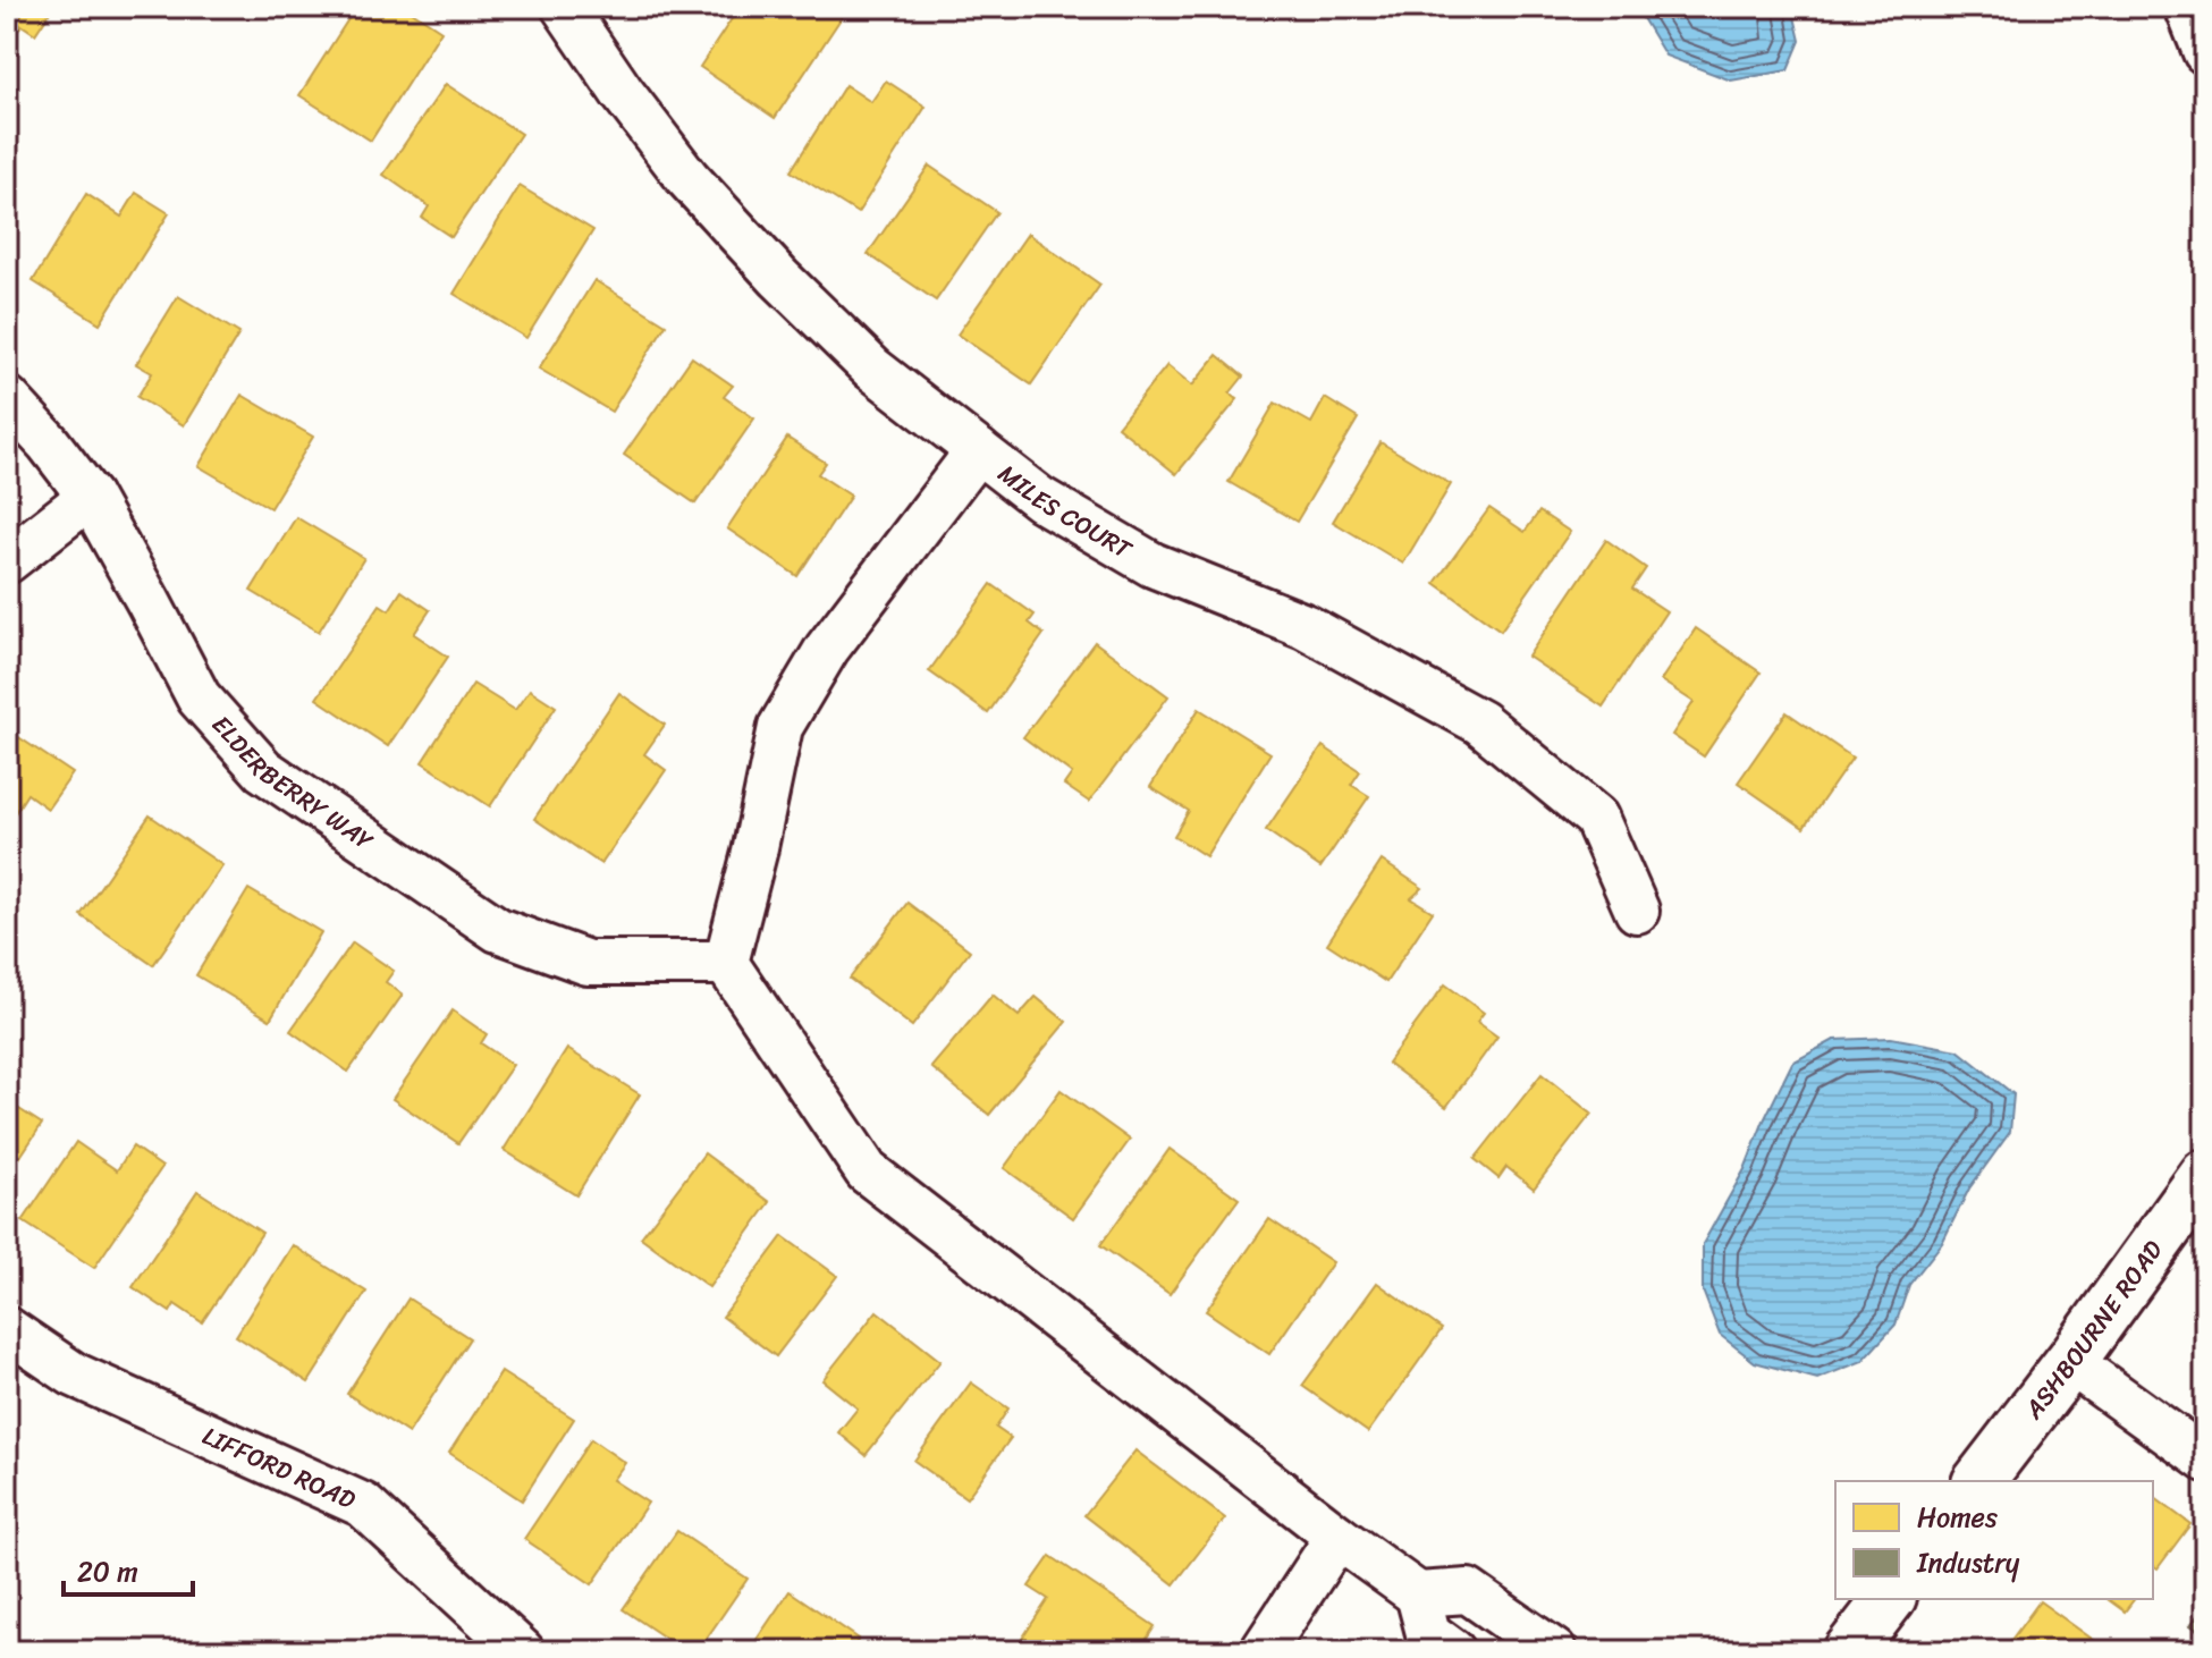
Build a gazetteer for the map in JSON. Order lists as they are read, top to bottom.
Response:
{
  "streets": {
    "street": [
      "MILES COURT",
      "ELDERBERRY WAY",
      "ASHBOURNE ROAD",
      "LIFFORD ROAD"
    ]
  },
  "legend": ["Homes", "Industry"],
  "scale_bar": "20 m"
}
